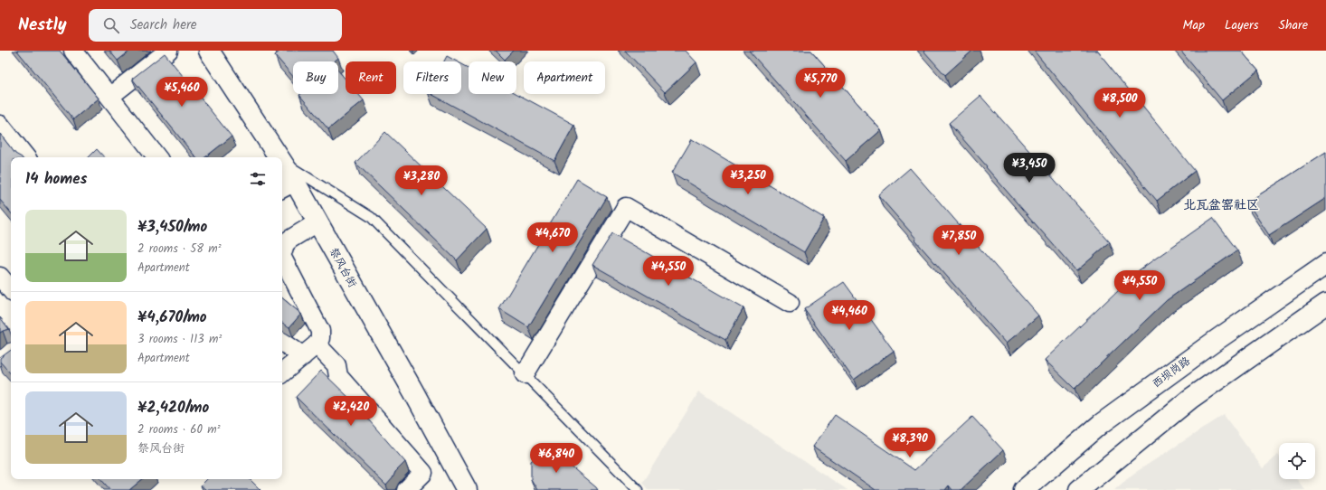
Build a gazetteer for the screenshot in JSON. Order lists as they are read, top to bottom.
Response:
{
  "streets": {
    "main road": ["祭风台街", "西坝岗路"]
  },
  "districts": ["北瓦盆窑社区"],
  "page": {
    "header": "Nestly",
    "search": "Search here",
    "nav": ["Map", "Layers", "Share"],
    "chip": [
      "Buy",
      "Rent",
      "Filters",
      "New",
      "Apartment"
    ],
    "price": [
      "¥5,770",
      "¥5,460",
      "¥8,500",
      "¥3,450",
      "¥3,250",
      "¥3,280",
      "¥4,670",
      "¥7,850",
      "¥4,550",
      "¥4,550",
      "¥4,460",
      "¥2,420",
      "¥8,390",
      "¥6,840"
    ],
    "heading": "14 homes",
    "list": [
      {
        "name": "¥3,450/mo",
        "note": "2 rooms · 58 m² · Apartment"
      },
      {
        "name": "¥4,670/mo",
        "note": "3 rooms · 113 m² · Apartment"
      },
      {
        "name": "¥2,420/mo",
        "note": "2 rooms · 60 m² · 祭风台街"
      }
    ]
  }
}
